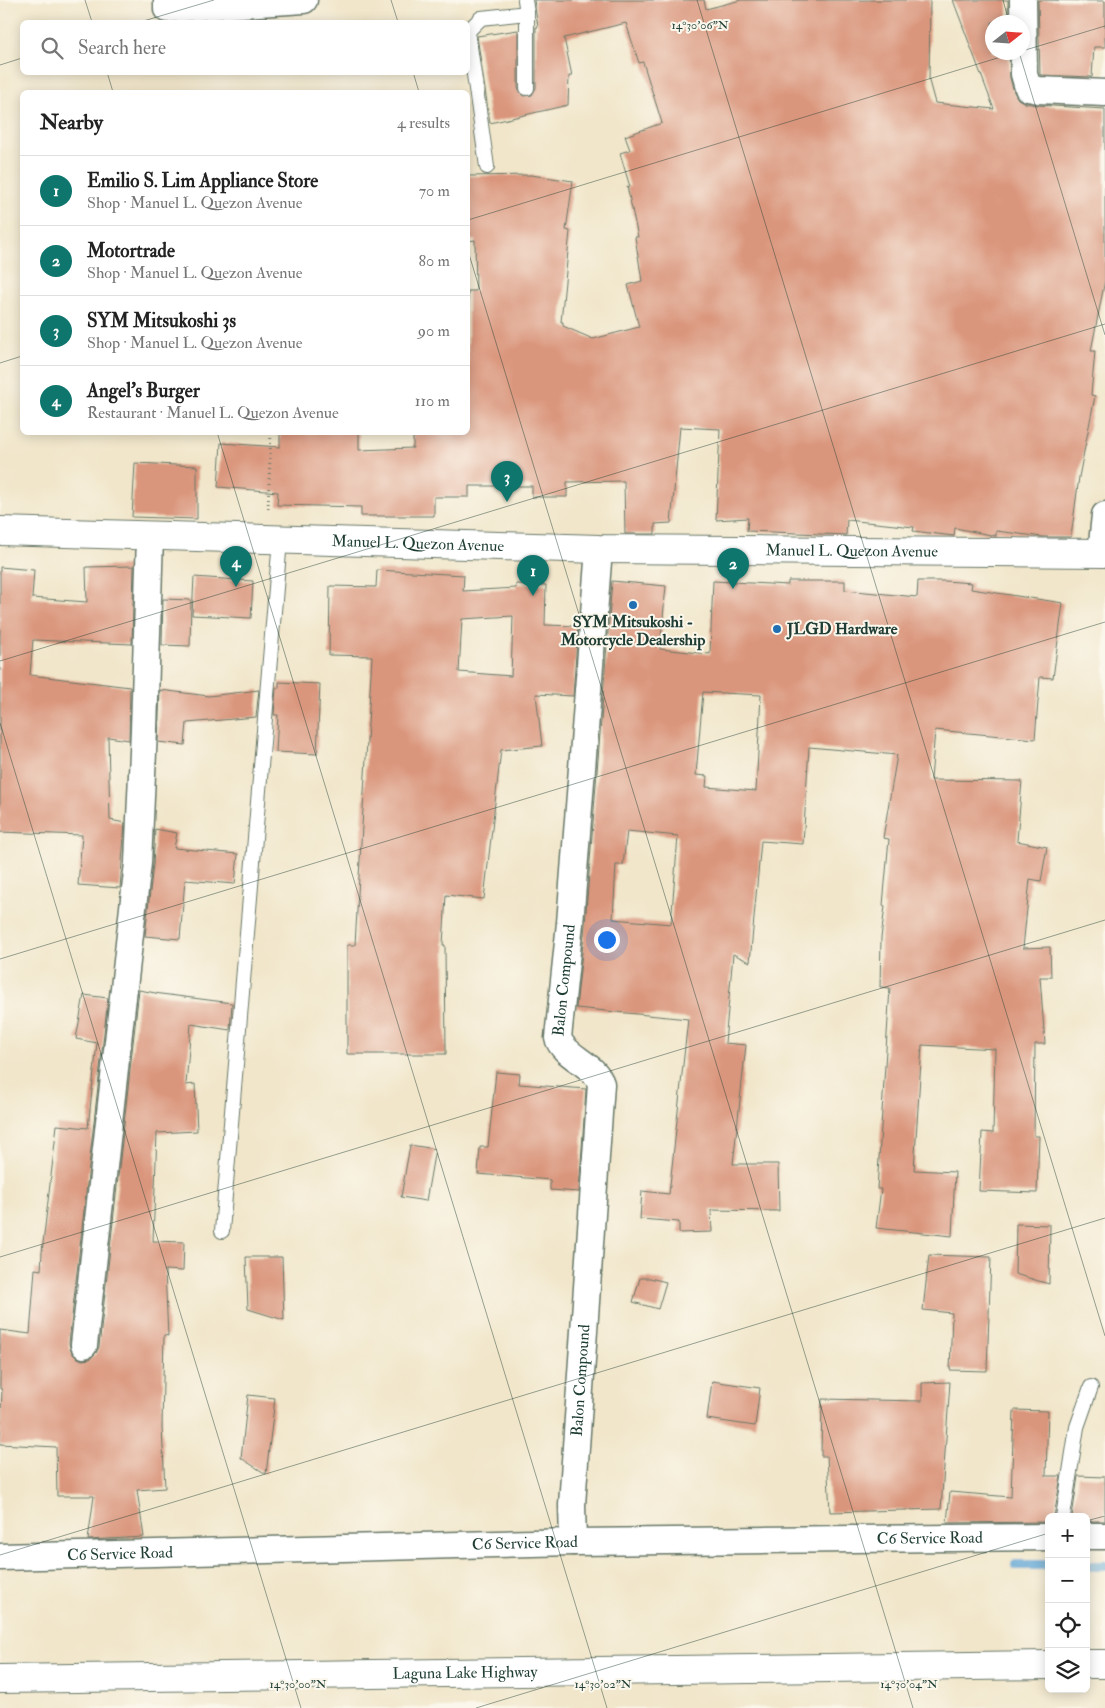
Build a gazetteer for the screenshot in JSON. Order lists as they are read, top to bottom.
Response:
{
  "streets": {
    "main road": ["Manuel L. Quezon Avenue", "Laguna Lake Highway"],
    "street": ["Balon Compound", "C6 Service Road"]
  },
  "crossings": [
    ["Manuel L. Quezon Avenue", "Balon Compound"],
    ["Balon Compound", "C6 Service Road"]
  ],
  "places": ["SYM Mitsukoshi - Motorcycle Dealership", "JLGD Hardware"],
  "north": "right",
  "page": {
    "search": "Search here",
    "heading": ["Nearby", "4 results"],
    "list": [
      {
        "mark": "1",
        "name": "Emilio S. Lim Appliance Store",
        "note": "Shop · Manuel L. Quezon Avenue",
        "value": "70 m"
      },
      {
        "mark": "2",
        "name": "Motortrade",
        "note": "Shop · Manuel L. Quezon Avenue",
        "value": "80 m"
      },
      {
        "mark": "3",
        "name": "SYM Mitsukoshi 3s",
        "note": "Shop · Manuel L. Quezon Avenue",
        "value": "90 m"
      },
      {
        "mark": "4",
        "name": "Angel's Burger",
        "note": "Restaurant · Manuel L. Quezon Avenue",
        "value": "110 m"
      }
    ],
    "pins": [
      "3",
      "4",
      "2",
      "1"
    ],
    "map_buttons": ["+", "−"]
  },
  "coordinates": [
    "14°30'06\"N",
    "14°30'00\"N",
    "14°30'02\"N",
    "14°30'04\"N"
  ]
}
